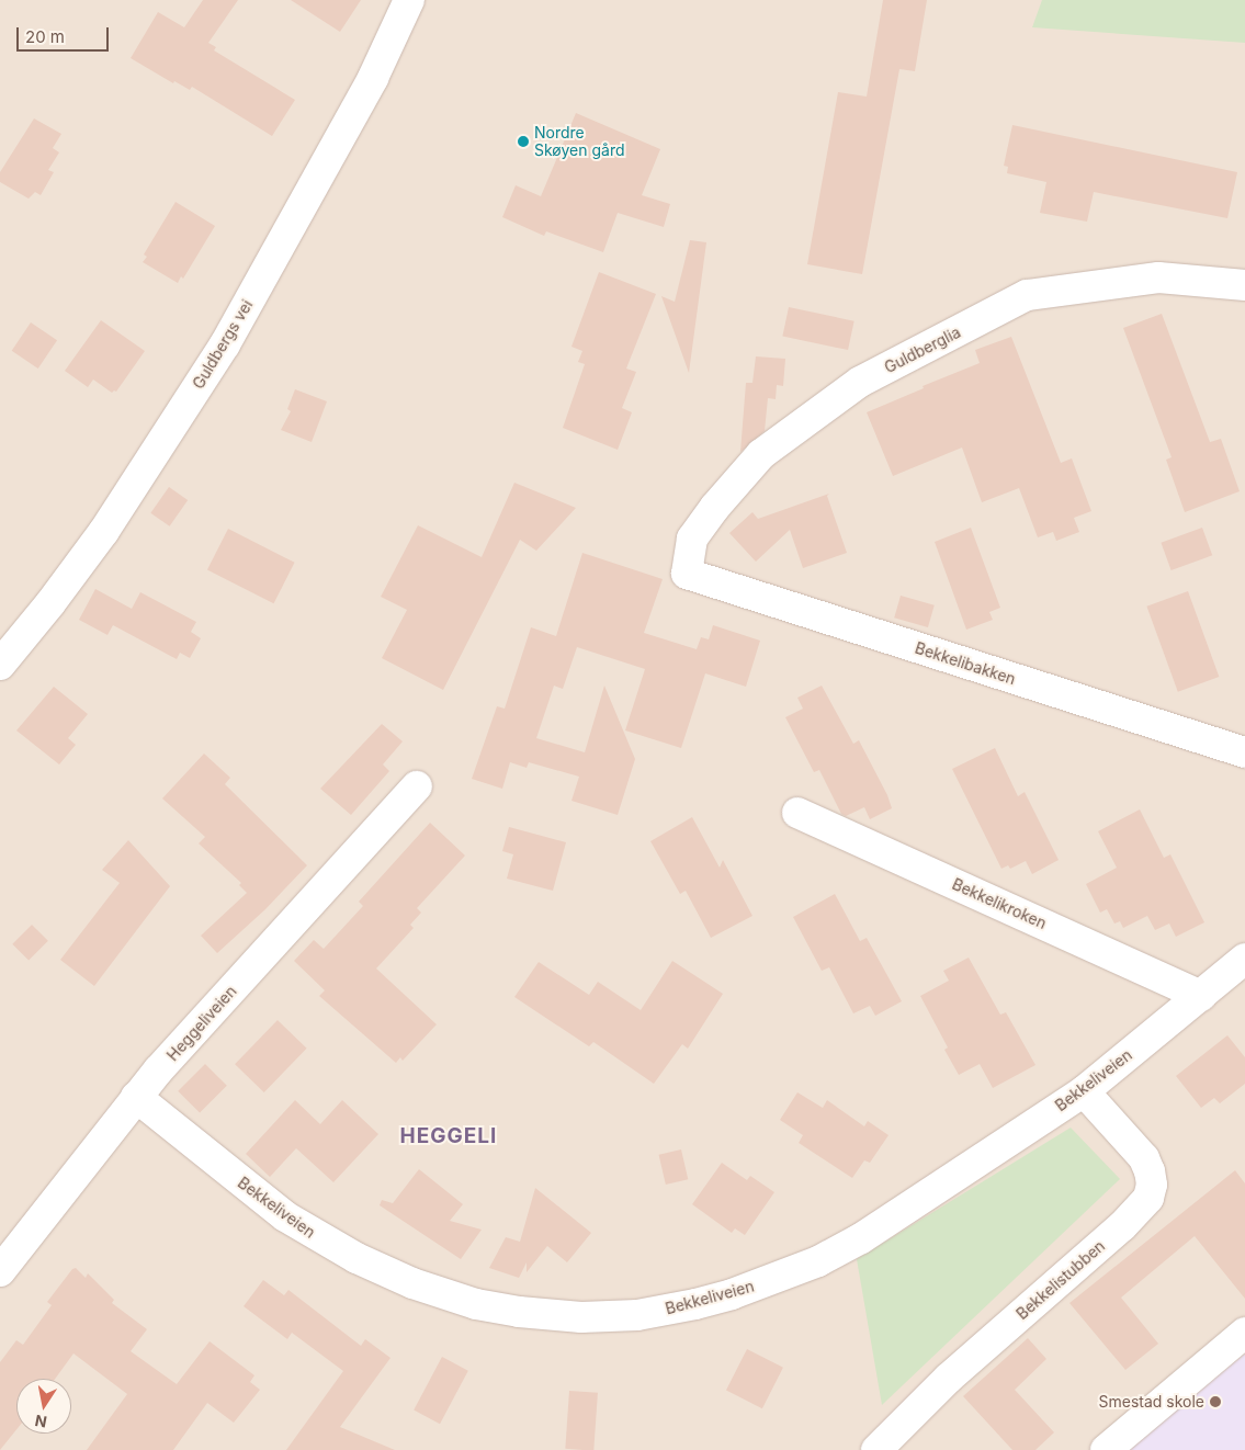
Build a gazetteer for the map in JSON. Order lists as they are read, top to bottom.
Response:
{
  "streets": {
    "street": [
      "Guldbergs vei",
      "Guldberglia",
      "Bekkelibakken",
      "Bekkelikroken",
      "Heggeliveien",
      "Bekkeliveien",
      "Bekkelistubben"
    ]
  },
  "crossings": [
    ["Guldberglia", "Bekkelibakken"],
    ["Bekkelikroken", "Bekkeliveien"],
    ["Heggeliveien", "Bekkeliveien"],
    ["Bekkeliveien", "Bekkelistubben"]
  ],
  "districts": ["HEGGELI"],
  "places": ["Nordre Skøyen gård", "Smestad skole"],
  "scale_bar": "20 m",
  "north": "bottom"
}
